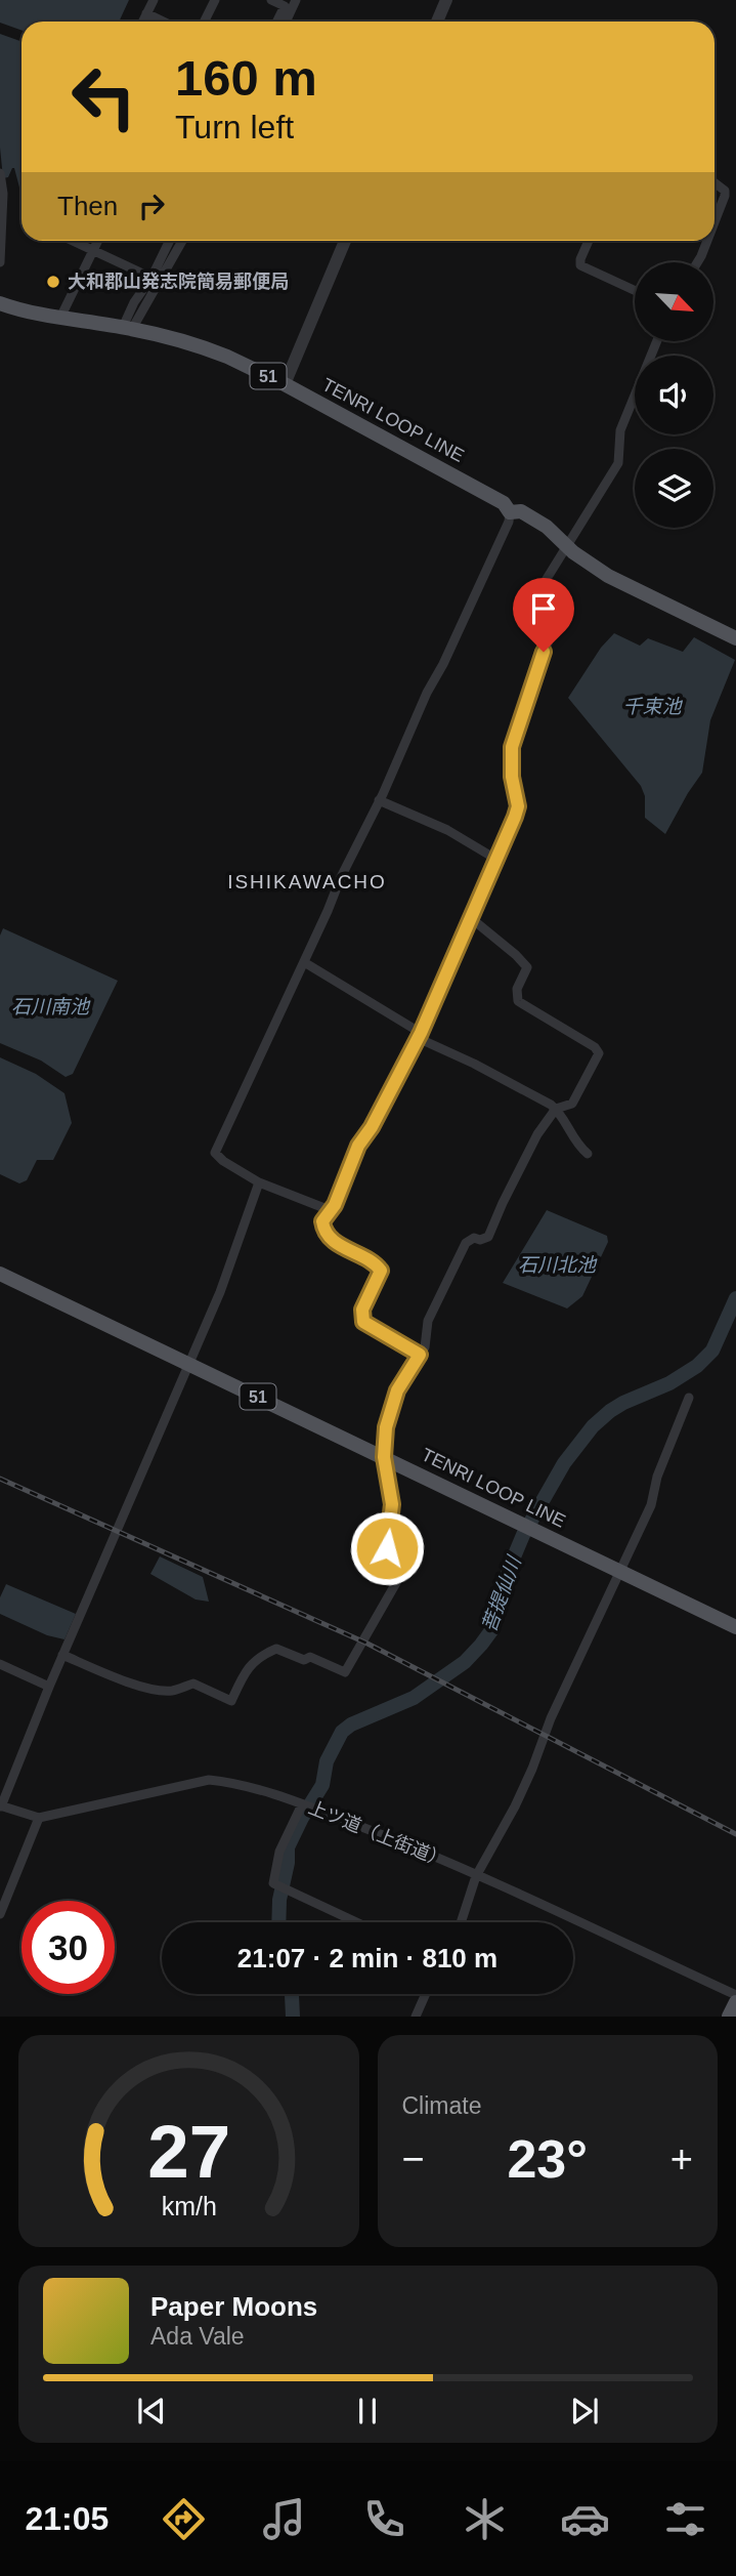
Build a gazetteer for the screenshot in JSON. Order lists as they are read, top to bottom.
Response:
{
  "streets": {
    "main road": ["51", "TENRI LOOP LINE"],
    "street": ["上ツ道（上街道）"]
  },
  "districts": ["ISHIKAWACHO"],
  "water": [
    "千束池",
    "石川南池",
    "石川北池",
    "菩提仙川"
  ],
  "places": ["大和郡山発志院簡易郵便局"],
  "north": "bottom right",
  "page": {
    "turn": ["160 m", "Turn left"],
    "then": "Then",
    "limit": "30",
    "trip": "21:07 · 2 min · 810 m",
    "tile": "Climate",
    "heat": ["−", "23°", "+"],
    "song": ["Paper Moons", "Ada Vale"],
    "tabs": "21:05",
    "gauge": ["27", "km/h"]
  }
}
